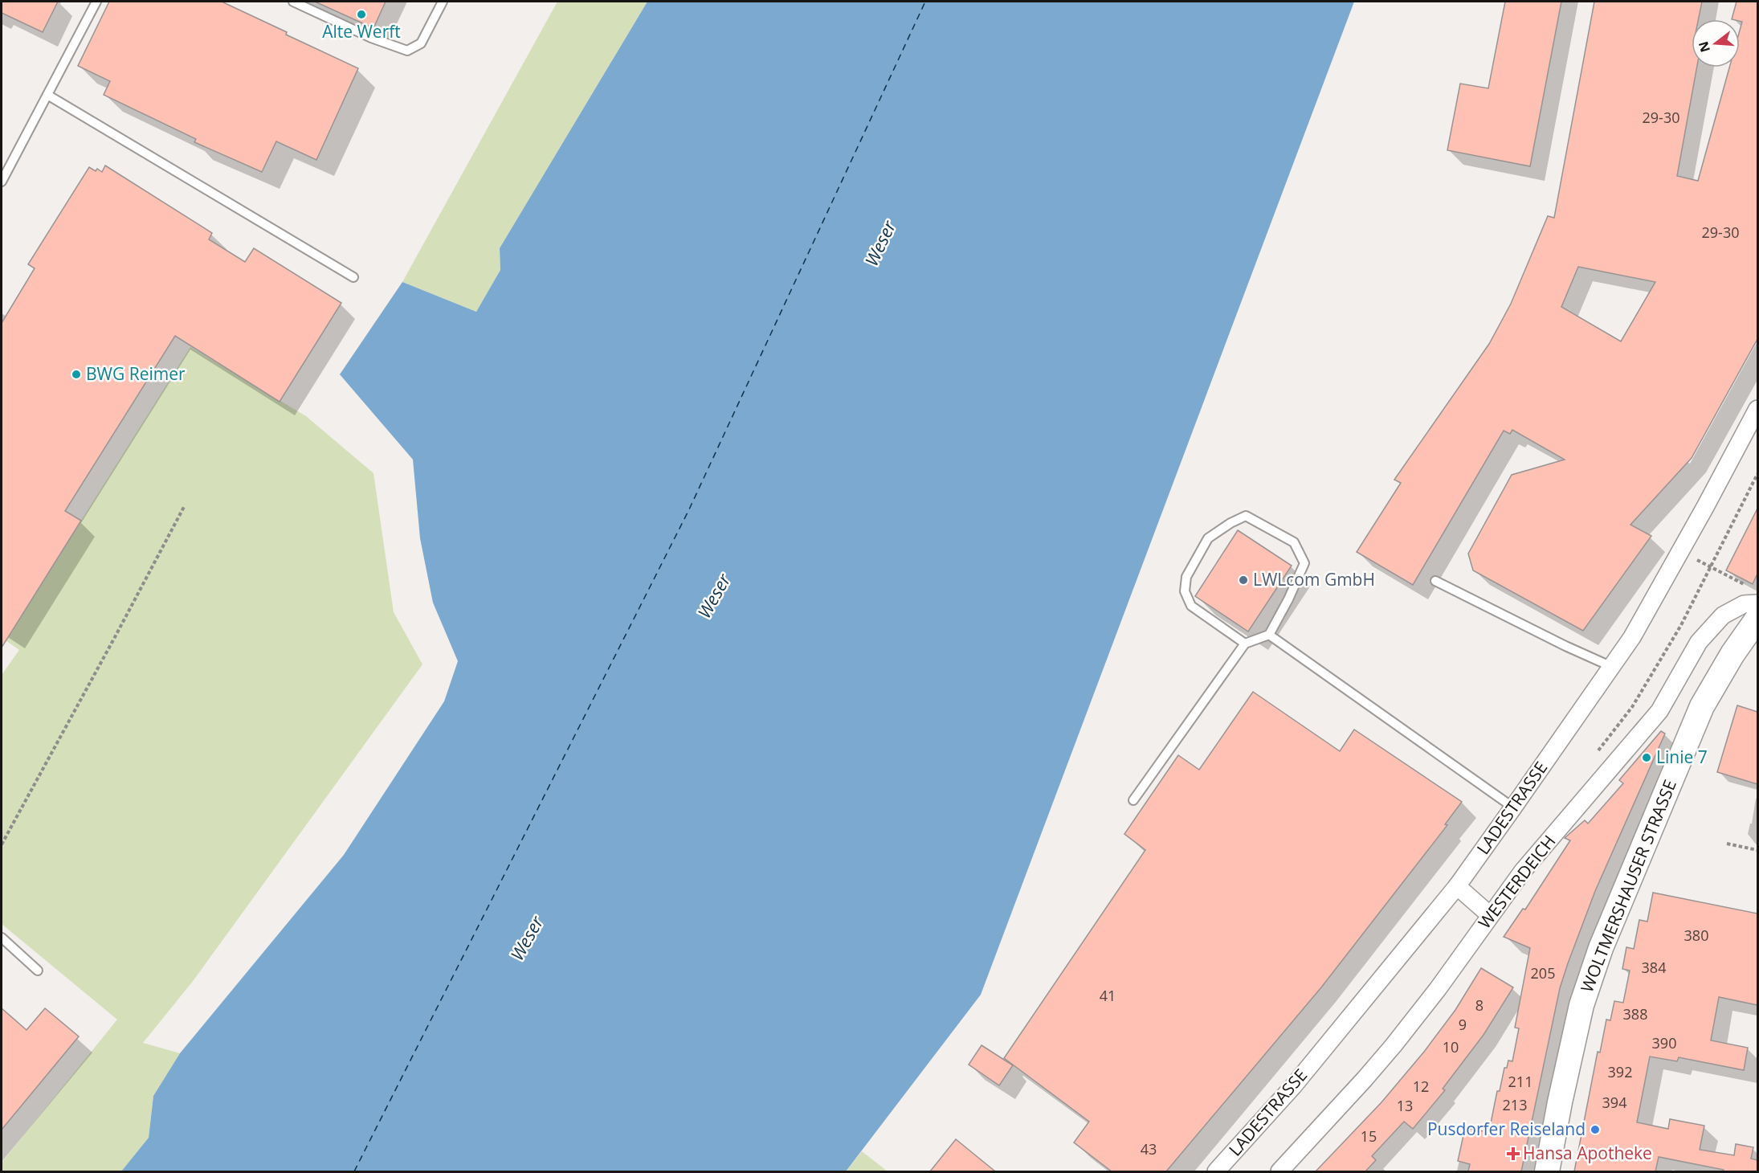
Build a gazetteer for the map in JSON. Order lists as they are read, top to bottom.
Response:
{
  "streets": {
    "street": ["LADESTRASSE", "WESTERDEICH", "WOLTMERSHAUSER STRASSE"]
  },
  "water": ["Weser"],
  "places": {
    "other": [
      "Alte Werft",
      "BWG Reimer",
      "LWLcom GmbH",
      "Linie 7",
      "Pusdorfer Reiseland"
    ],
    "health": ["Hansa Apotheke"]
  },
  "house_numbers": [
    "29-30",
    "29-30",
    "380",
    "384",
    "205",
    "41",
    "8",
    "388",
    "9",
    "390",
    "10",
    "392",
    "211",
    "12",
    "394",
    "213",
    "13",
    "15",
    "43"
  ],
  "north": "left"
}
